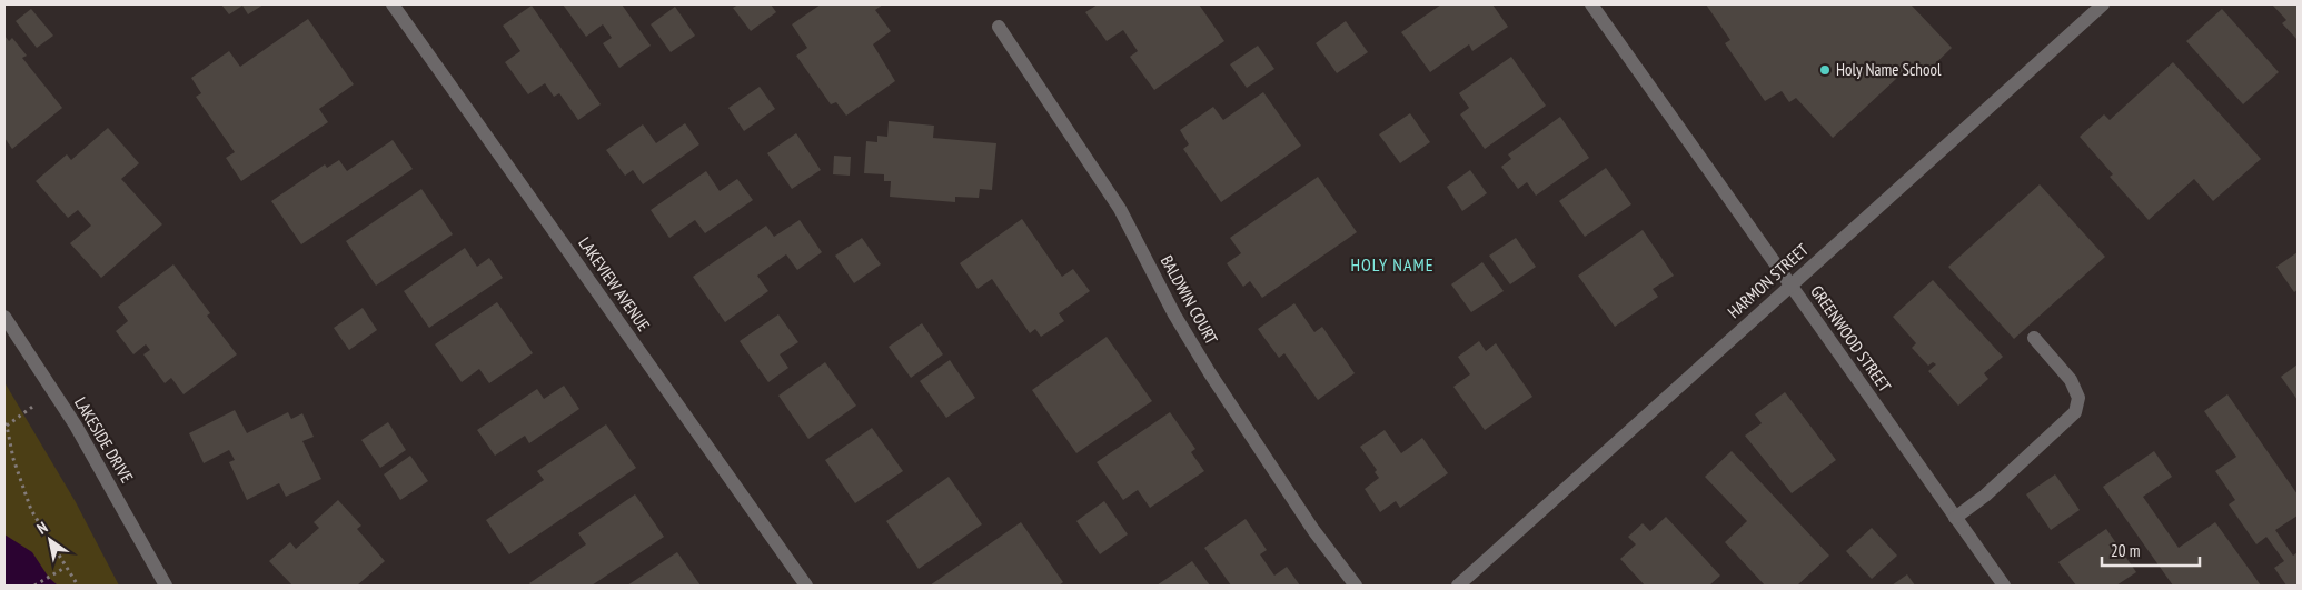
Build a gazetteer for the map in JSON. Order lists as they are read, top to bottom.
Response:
{
  "streets": {
    "street": [
      "HARMON STREET",
      "LAKEVIEW AVENUE",
      "BALDWIN COURT",
      "GREENWOOD STREET",
      "LAKESIDE DRIVE"
    ]
  },
  "crossings": [
    ["HARMON STREET", "GREENWOOD STREET"]
  ],
  "districts": ["HOLY NAME"],
  "places": ["Holy Name School"],
  "scale_bar": "20 m",
  "north": "top left"
}
